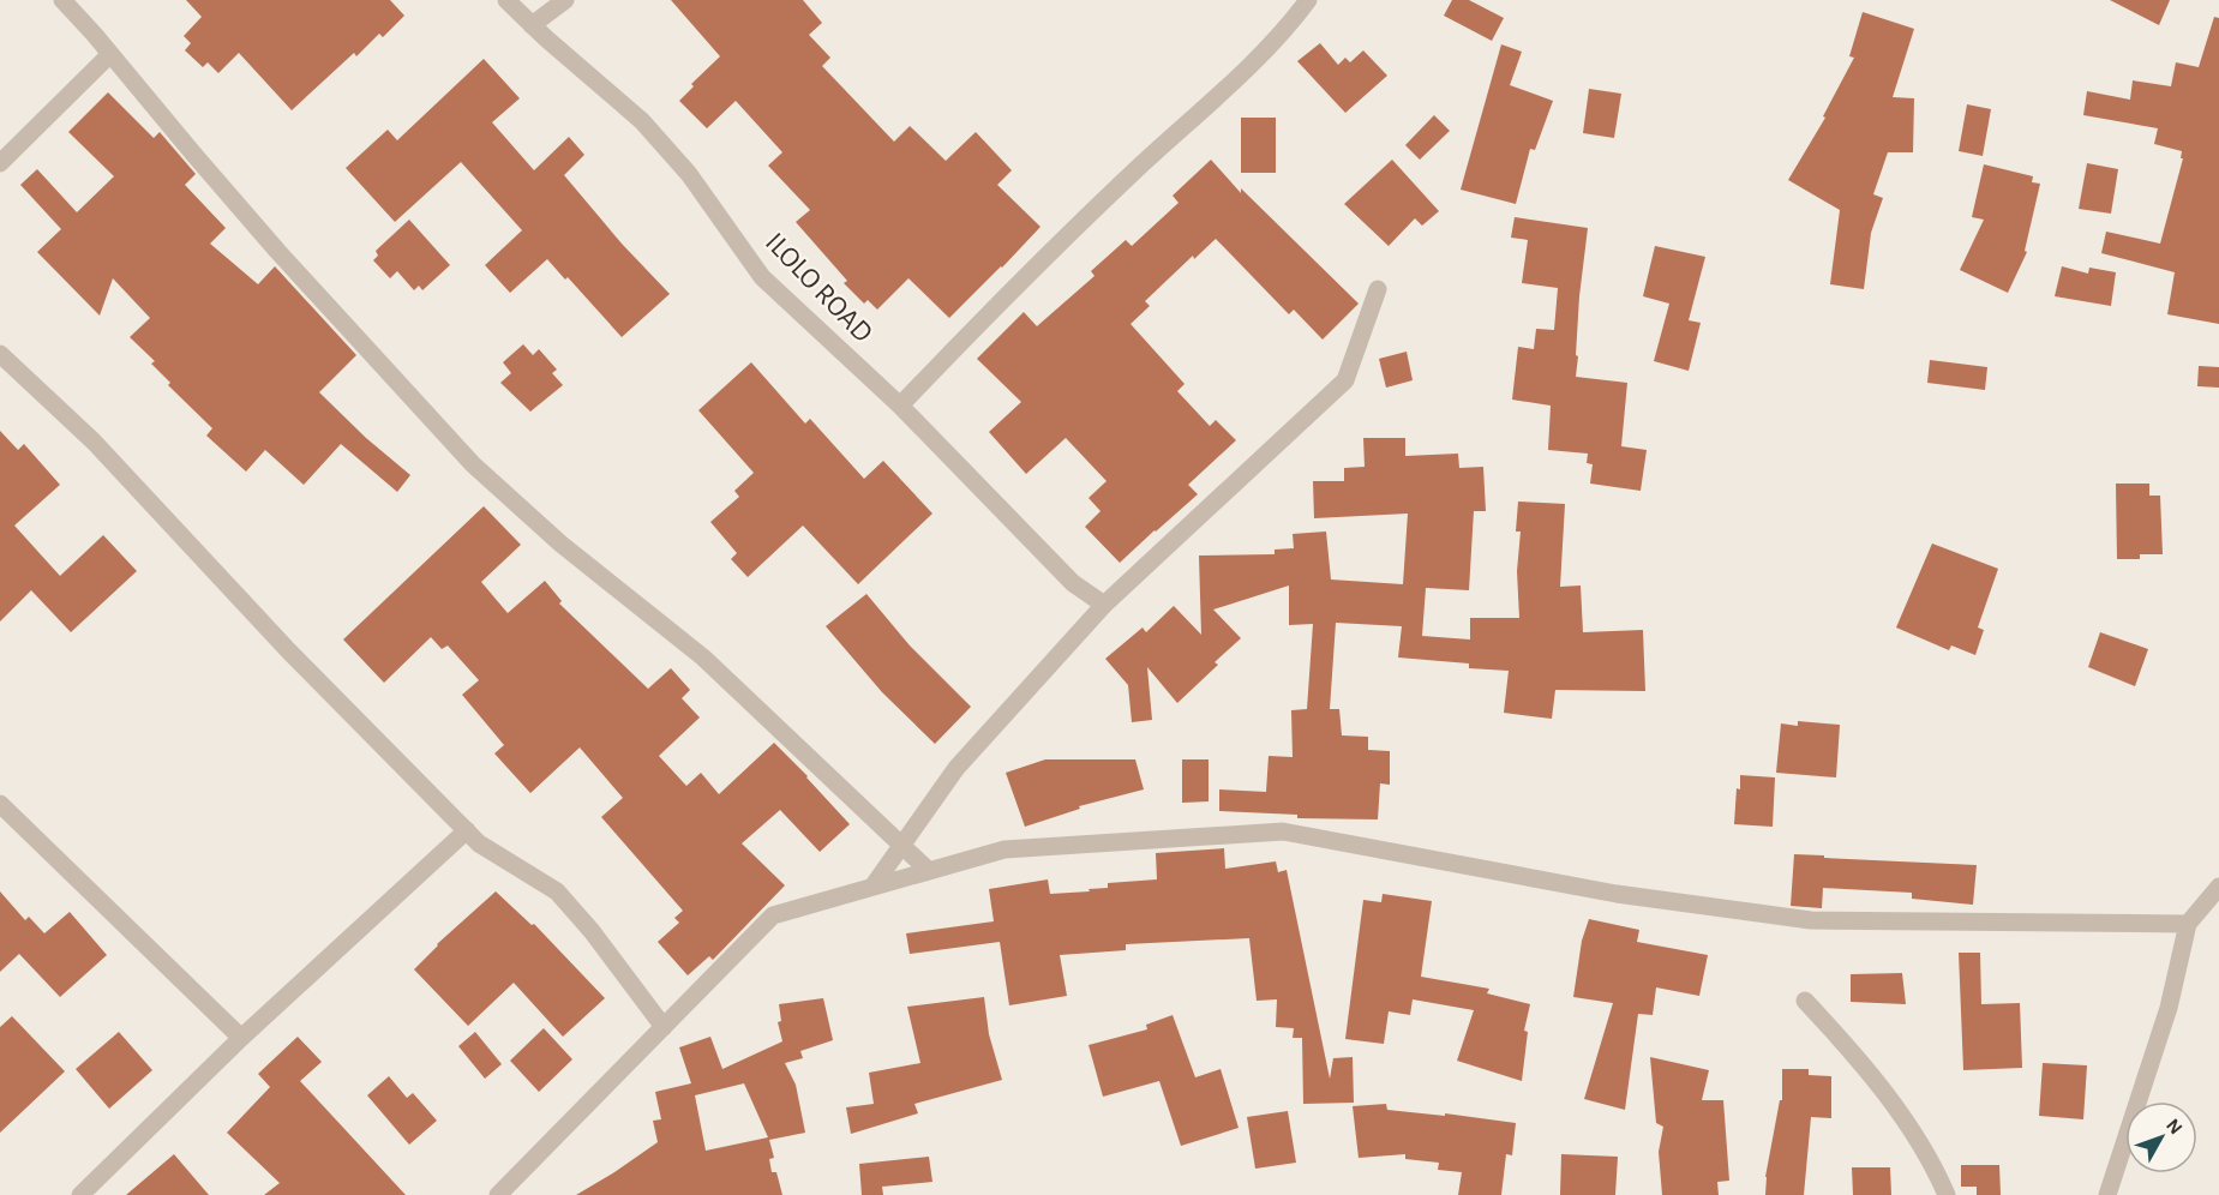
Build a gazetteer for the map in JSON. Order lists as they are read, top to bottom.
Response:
{
  "streets": {
    "street": ["ILOLO ROAD"]
  },
  "north": "top right"
}
